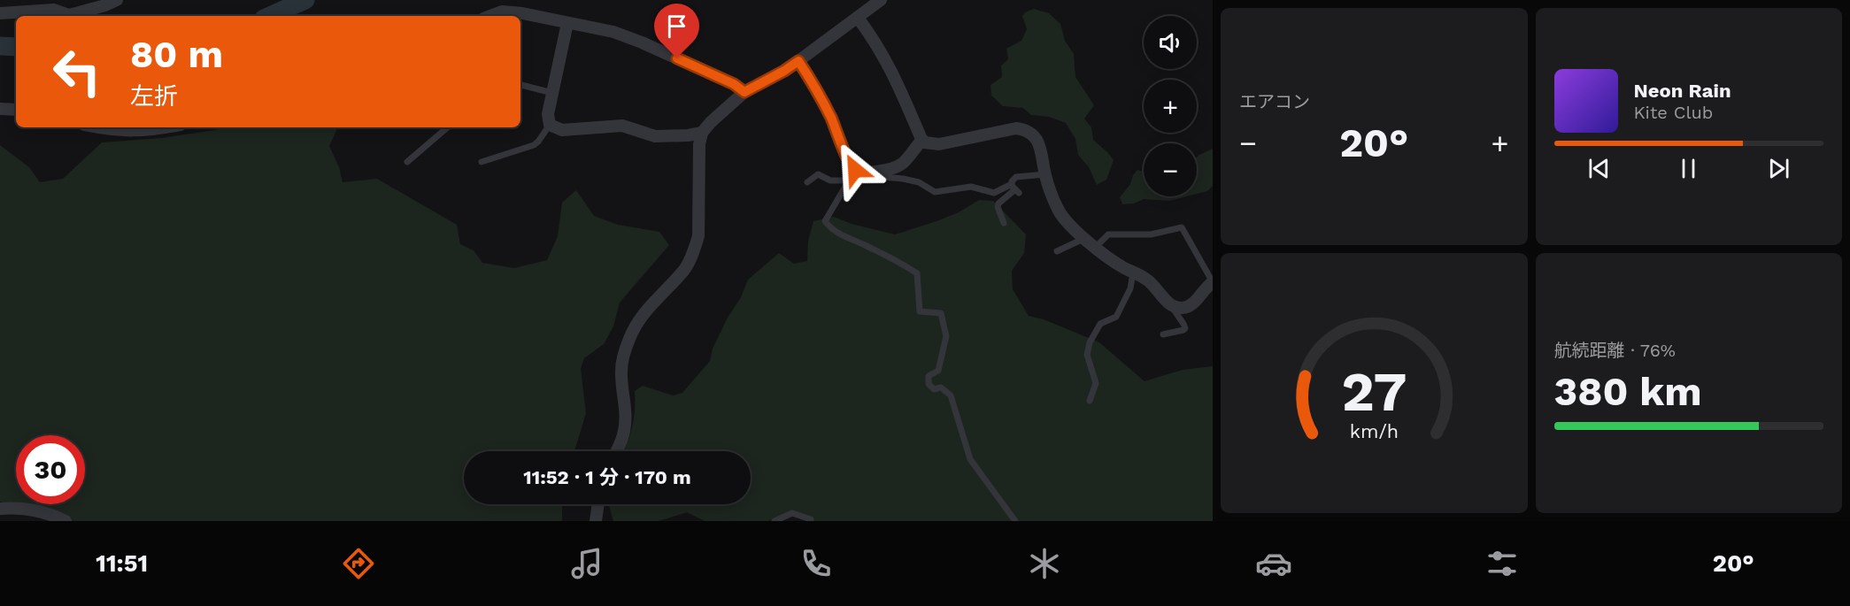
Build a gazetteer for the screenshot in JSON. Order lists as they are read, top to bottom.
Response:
{
  "page": {
    "tile": [
      "エアコン",
      ["航続距離 · 76%", "380 km"]
    ],
    "map_buttons": ["+", "−"],
    "turn": ["80 m", "左折"],
    "song": ["Neon Rain", "Kite Club"],
    "heat": ["−", "20°", "+"],
    "limit": "30",
    "trip": "11:52 · 1 分 · 170 m",
    "tabs": ["11:51", "20°"],
    "gauge": ["27", "km/h"]
  }
}
